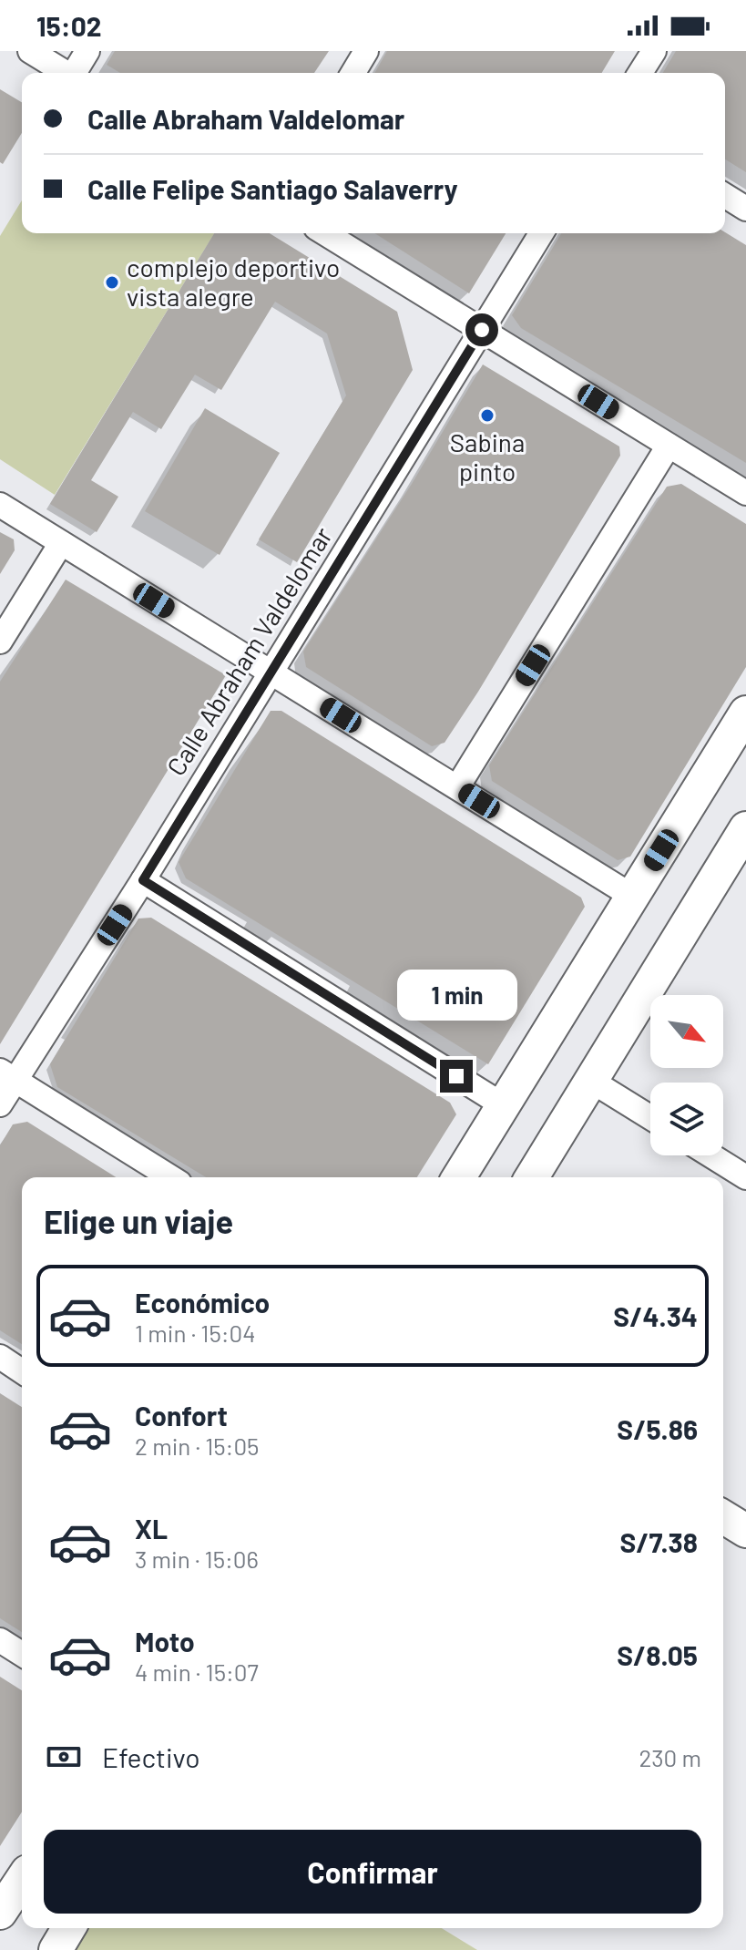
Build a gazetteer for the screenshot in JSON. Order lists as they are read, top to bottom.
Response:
{
  "streets": {
    "street": ["Calle Abraham Valdelomar"]
  },
  "places": ["complejo deportivo vista alegre", "Sabina pinto"],
  "north": "bottom right",
  "page": {
    "status": "15:02",
    "banner": ["Calle Abraham Valdelomar", "Calle Felipe Santiago Salaverry"],
    "bubble": "1 min",
    "heading": "Elige un viaje",
    "list": [
      {
        "name": "Económico",
        "note": "1 min · 15:04",
        "value": "S/4.34"
      },
      {
        "name": "Confort",
        "note": "2 min · 15:05",
        "value": "S/5.86"
      },
      {
        "name": "XL",
        "note": "3 min · 15:06",
        "value": "S/7.38"
      },
      {
        "name": "Moto",
        "note": "4 min · 15:07",
        "value": "S/8.05"
      }
    ],
    "pay": ["Efectivo", "230 m"],
    "buttons": "Confirmar"
  }
}
